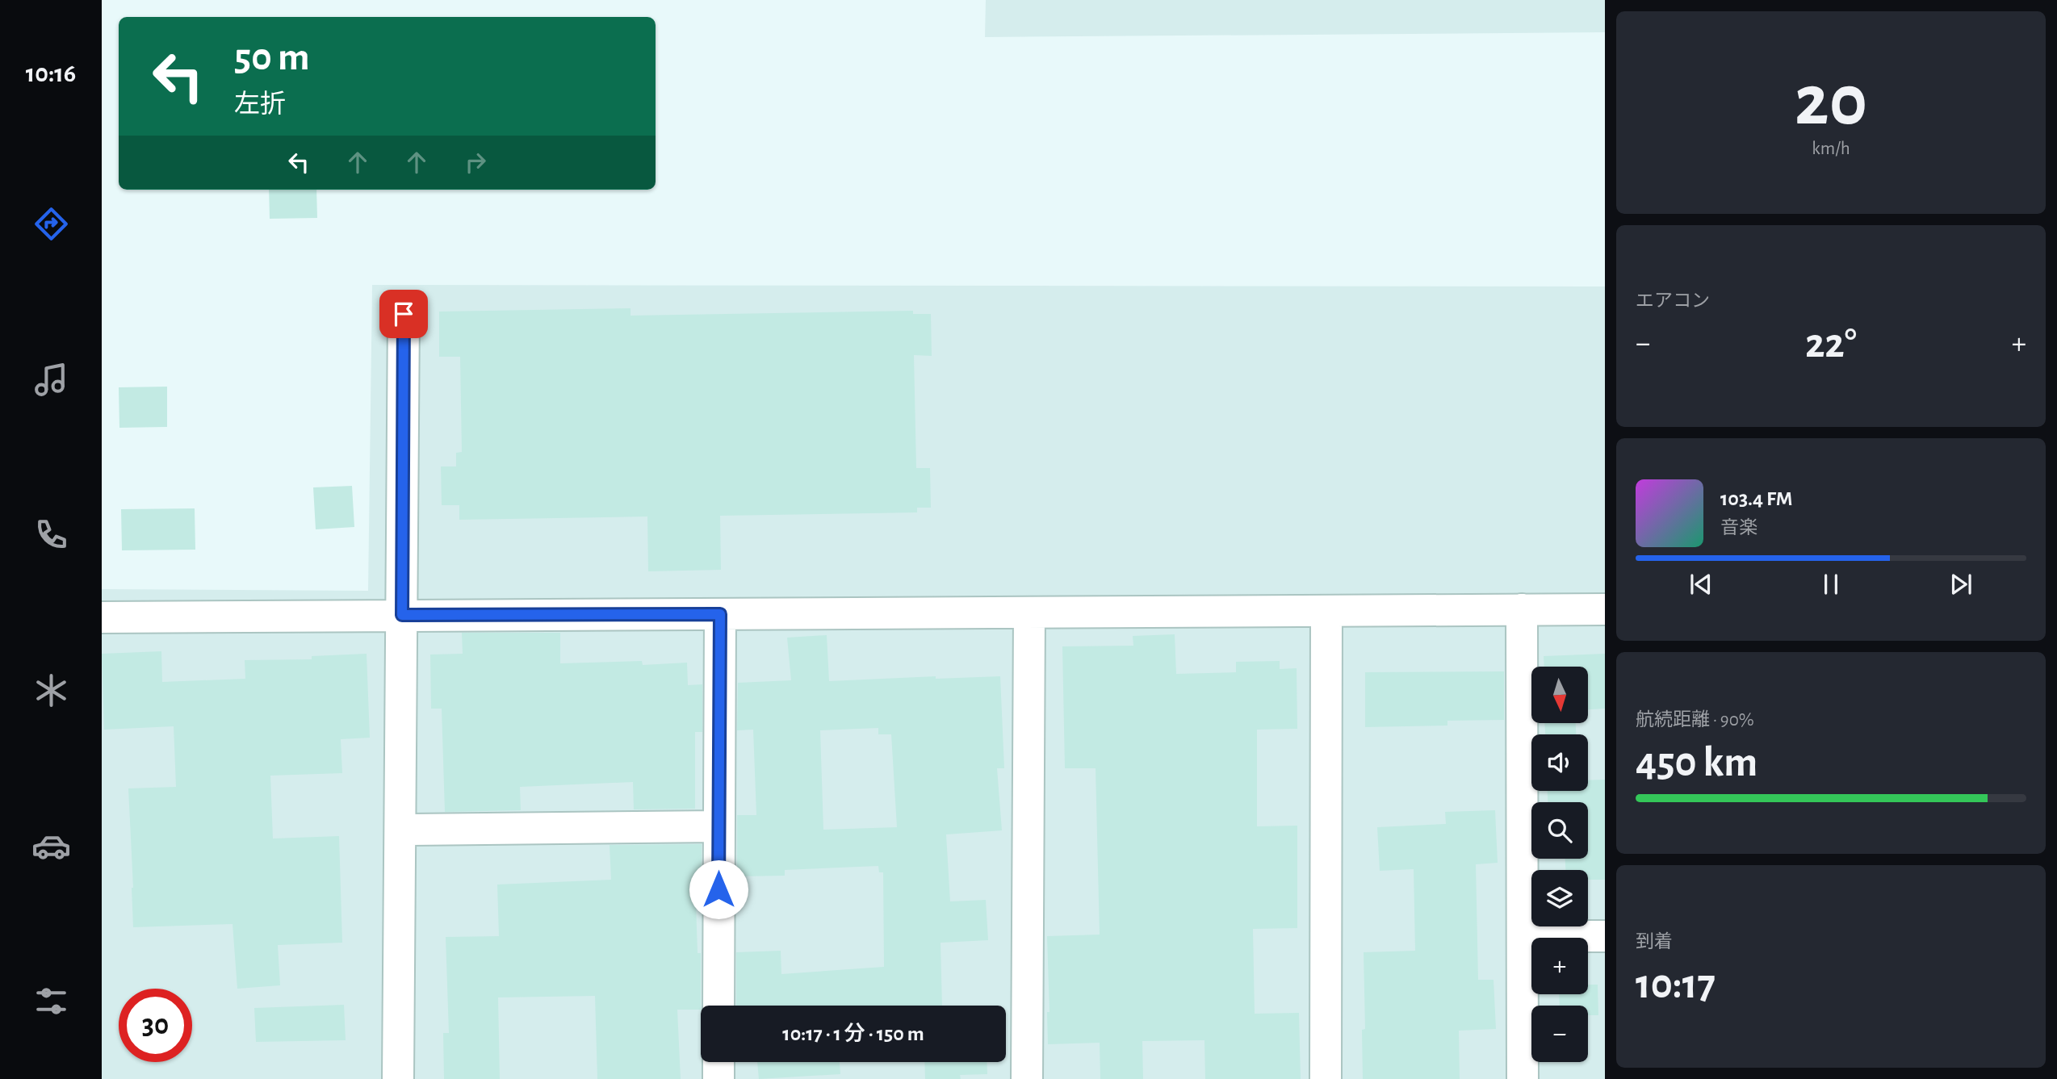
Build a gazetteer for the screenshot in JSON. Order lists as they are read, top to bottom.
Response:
{
  "north": "bottom",
  "page": {
    "tabs": "10:16",
    "tile": [
      ["20", "km/h"],
      "エアコン",
      ["航続距離 · 90%", "450 km"],
      ["到着", "10:17"]
    ],
    "turn": ["50 m", "左折"],
    "heat": ["−", "22°", "+"],
    "song": ["103.4 FM", "音楽"],
    "map_buttons": ["+", "−"],
    "limit": "30",
    "trip": "10:17 · 1 分 · 150 m"
  }
}
